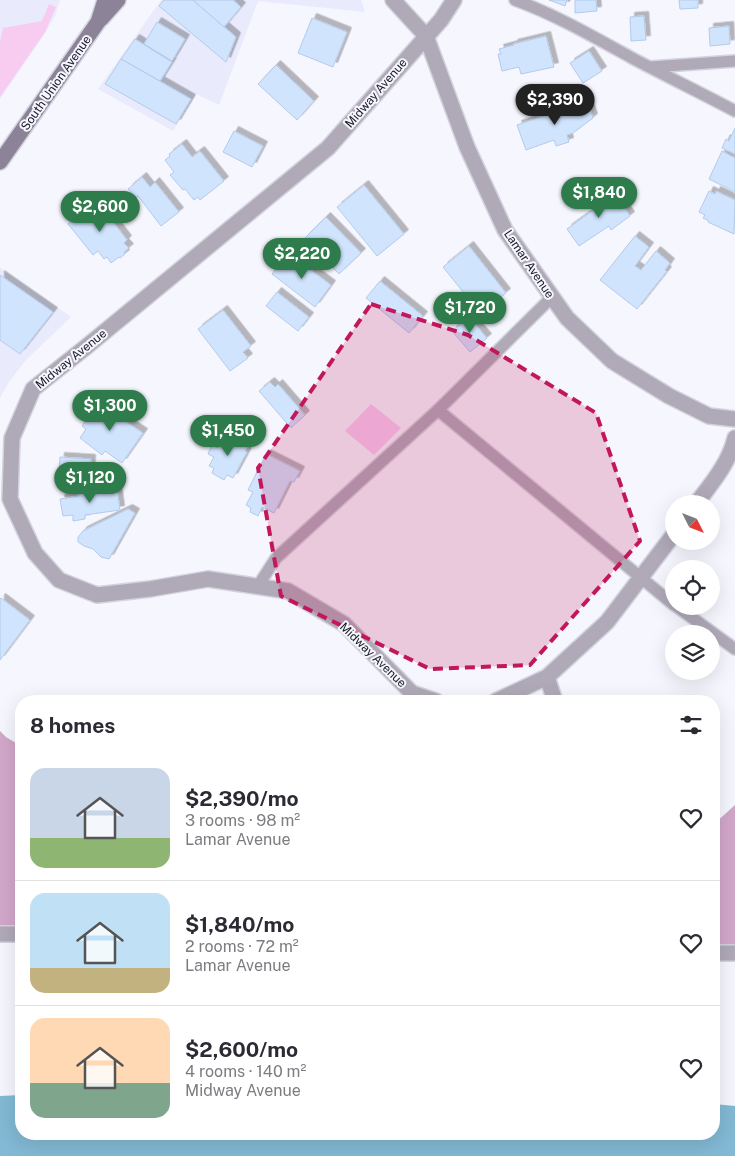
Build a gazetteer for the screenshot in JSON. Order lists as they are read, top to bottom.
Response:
{
  "streets": {
    "street": ["South Union Avenue", "Midway Avenue", "Lamar Avenue"]
  },
  "crossings": [
    ["Midway Avenue", "Lamar Avenue"]
  ],
  "north": "bottom right",
  "page": {
    "price": [
      "$2,390",
      "$1,840",
      "$2,600",
      "$2,220",
      "$1,720",
      "$1,300",
      "$1,450",
      "$1,120"
    ],
    "heading": "8 homes",
    "list": [
      {
        "name": "$2,390/mo",
        "note": "3 rooms · 98 m² · Lamar Avenue"
      },
      {
        "name": "$1,840/mo",
        "note": "2 rooms · 72 m² · Lamar Avenue"
      },
      {
        "name": "$2,600/mo",
        "note": "4 rooms · 140 m² · Midway Avenue"
      }
    ]
  }
}
